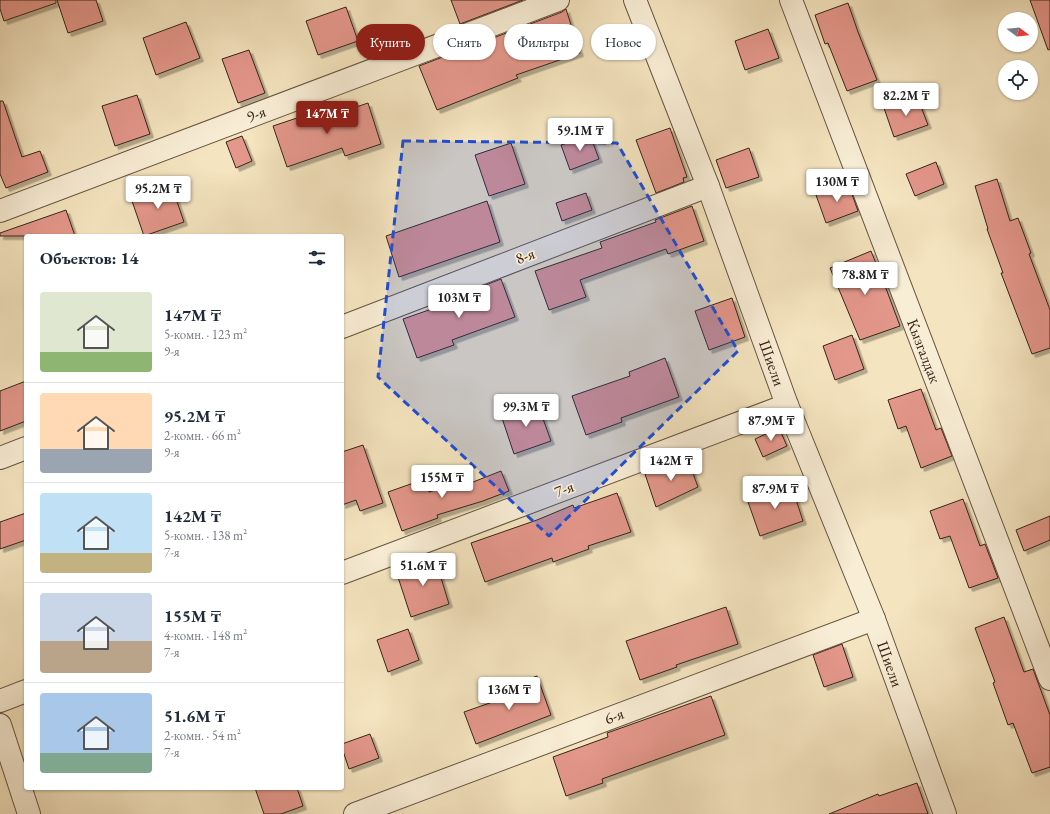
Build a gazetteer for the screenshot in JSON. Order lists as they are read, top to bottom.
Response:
{
  "streets": {
    "street": [
      "9-я",
      "8-я",
      "Кызгалдак",
      "Шиели",
      "7-я",
      "6-я"
    ]
  },
  "crossings": [
    ["8-я", "Шиели"],
    ["Шиели", "7-я"],
    ["Шиели", "6-я"]
  ],
  "north": "right",
  "page": {
    "chip": [
      "Купить",
      "Снять",
      "Фильтры",
      "Новое"
    ],
    "price": [
      "82.2M ₸",
      "147M ₸",
      "59.1M ₸",
      "130M ₸",
      "95.2M ₸",
      "78.8M ₸",
      "103M ₸",
      "99.3M ₸",
      "87.9M ₸",
      "142M ₸",
      "155M ₸",
      "87.9M ₸",
      "51.6M ₸",
      "136M ₸"
    ],
    "heading": "Объектов: 14",
    "list": [
      {
        "name": "147M ₸",
        "note": "5-комн. · 123 m² · 9-я"
      },
      {
        "name": "95.2M ₸",
        "note": "2-комн. · 66 m² · 9-я"
      },
      {
        "name": "142M ₸",
        "note": "5-комн. · 138 m² · 7-я"
      },
      {
        "name": "155M ₸",
        "note": "4-комн. · 148 m² · 7-я"
      },
      {
        "name": "51.6M ₸",
        "note": "2-комн. · 54 m² · 7-я"
      }
    ]
  }
}
